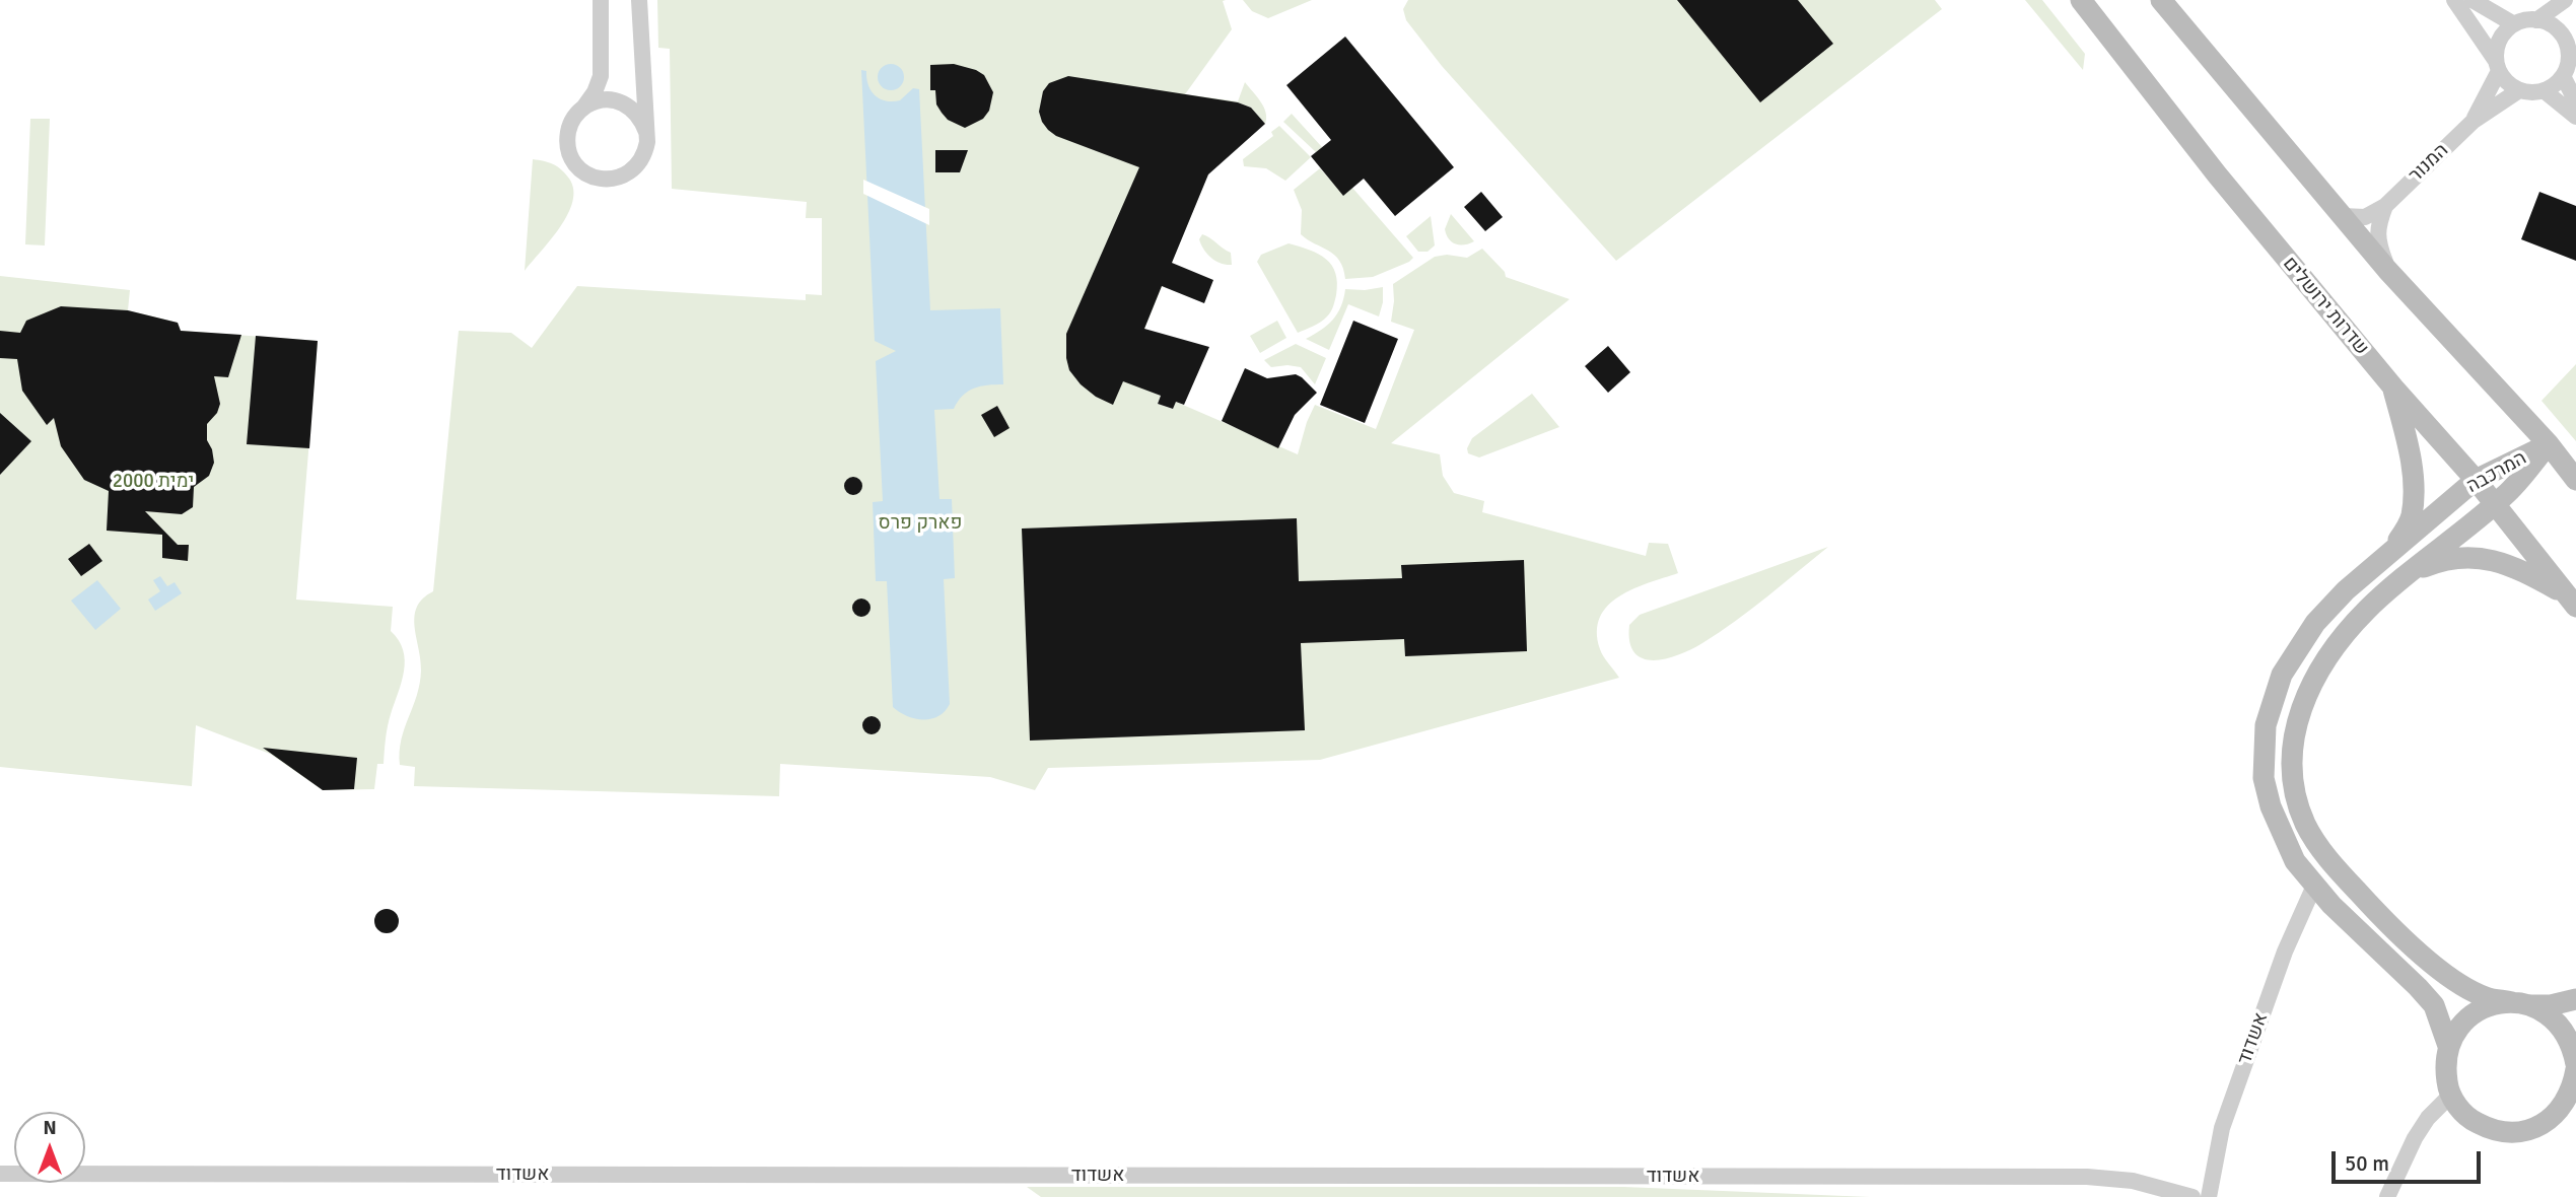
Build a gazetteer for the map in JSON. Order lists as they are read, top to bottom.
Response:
{
  "streets": {
    "street": [
      "המנור",
      "שדרות ירושלים",
      "המרכבה",
      "אשדוד"
    ]
  },
  "crossings": [
    ["שדרות ירושלים", "המרכבה"],
    ["המרכבה", "אשדוד"]
  ],
  "parks": ["ימית 2000", "פארק פרס"],
  "scale_bar": "50 m",
  "north": "top"
}
